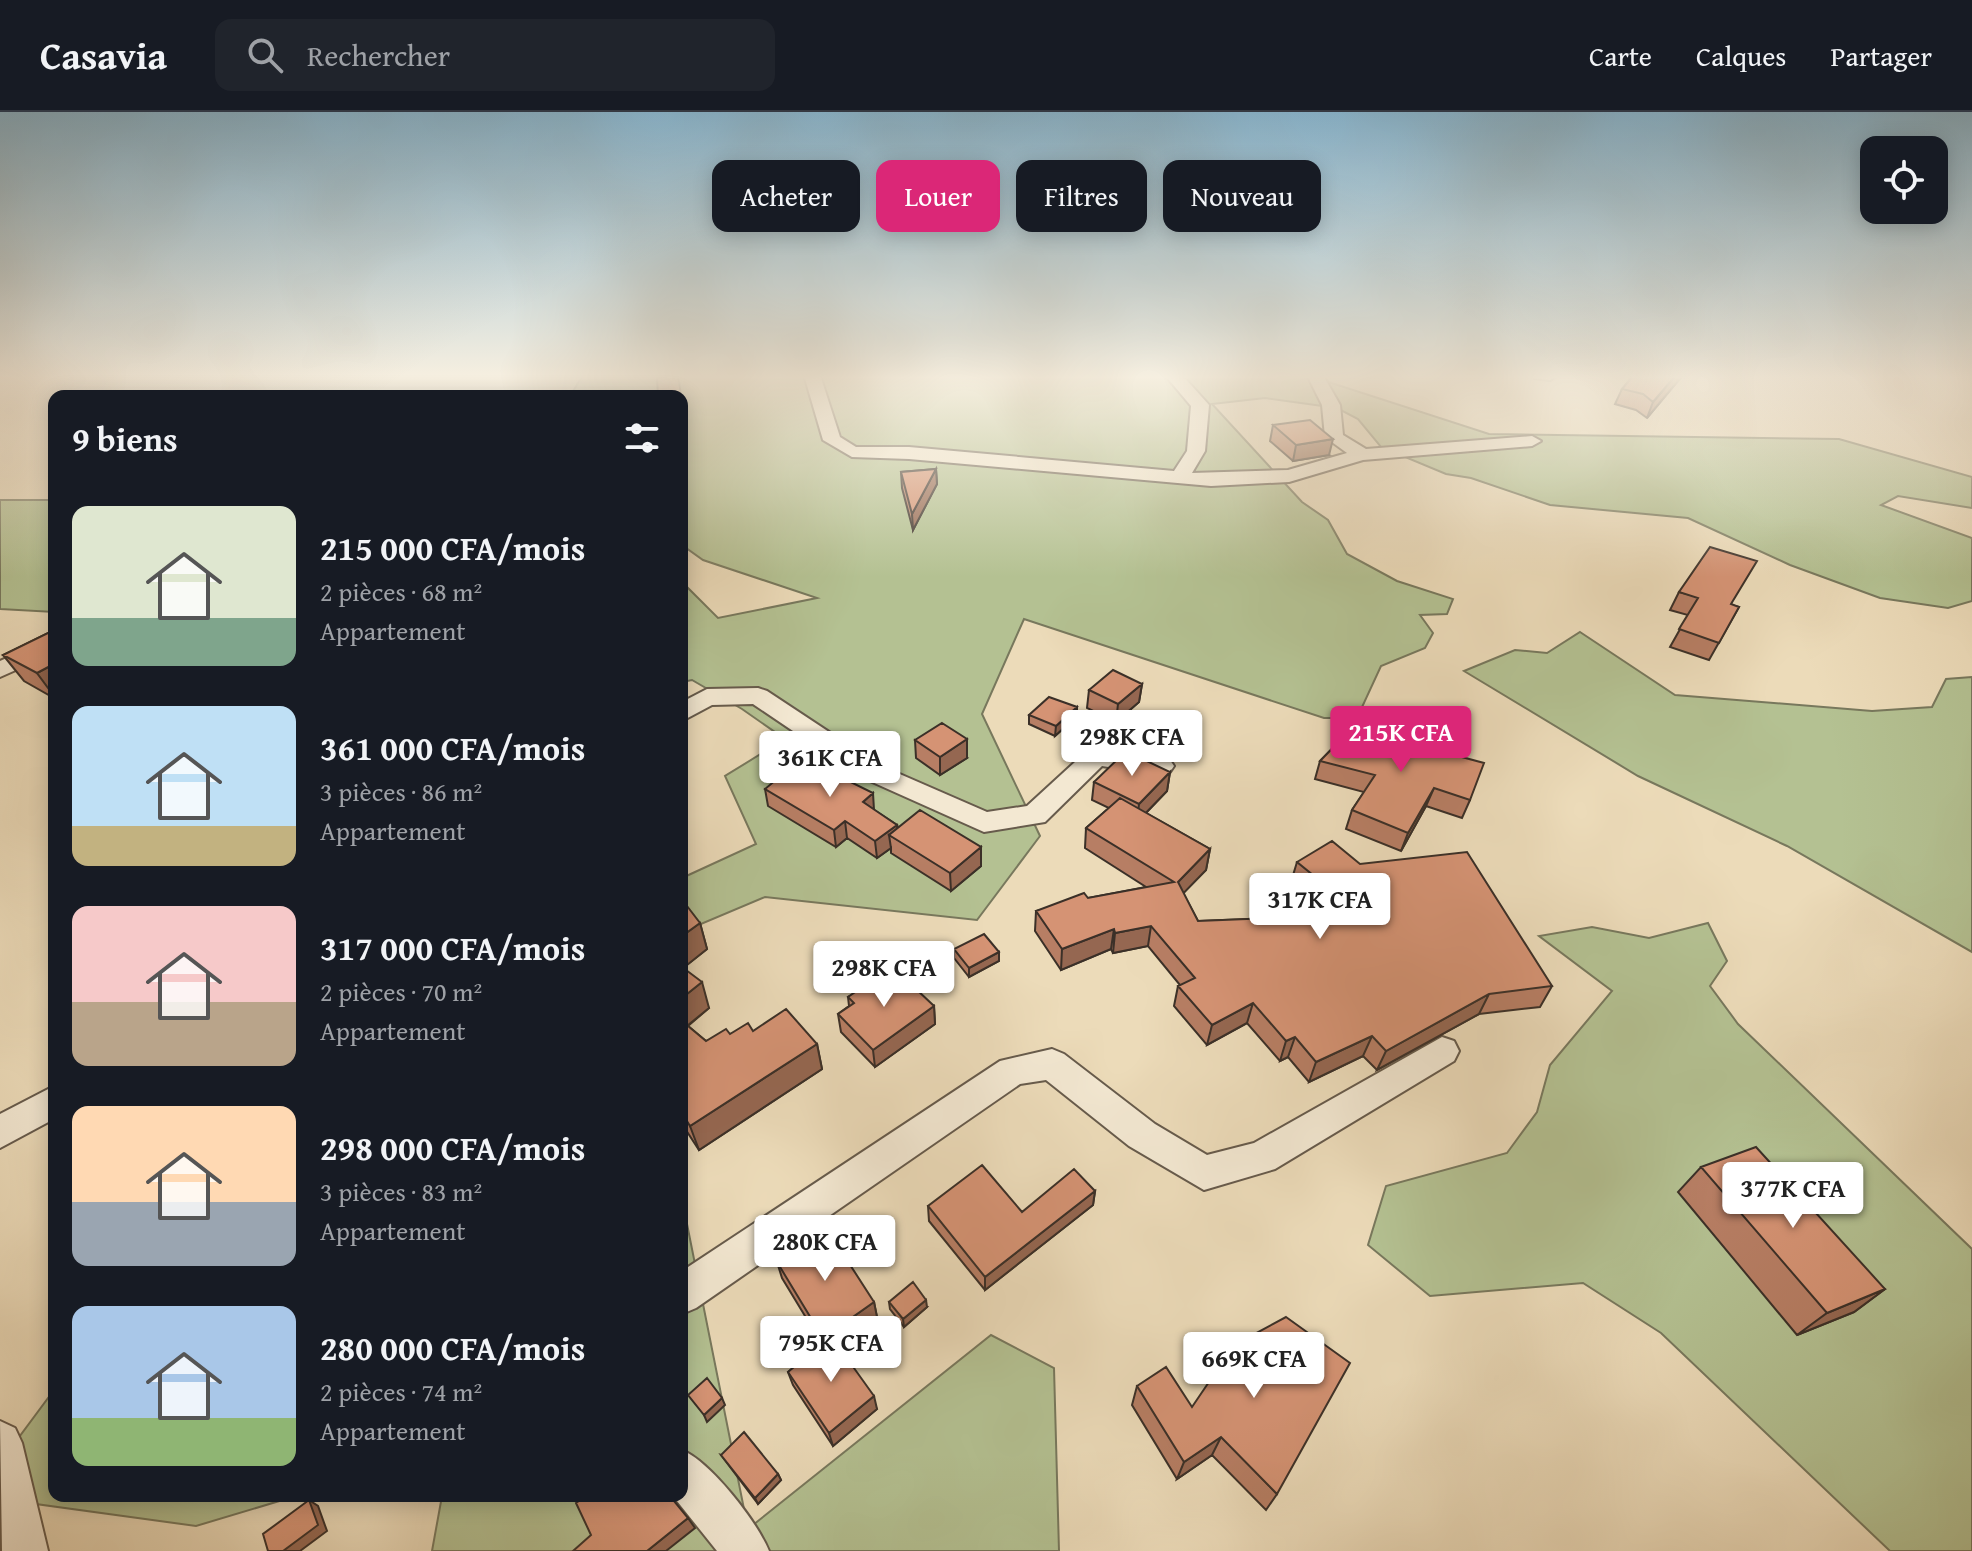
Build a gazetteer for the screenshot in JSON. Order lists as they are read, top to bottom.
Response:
{
  "page": {
    "header": "Casavia",
    "search": "Rechercher",
    "nav": ["Carte", "Calques", "Partager"],
    "chip": [
      "Acheter",
      "Louer",
      "Filtres",
      "Nouveau"
    ],
    "heading": "9 biens",
    "list": [
      {
        "name": "215 000 CFA/mois",
        "note": "2 pièces · 68 m² · Appartement"
      },
      {
        "name": "361 000 CFA/mois",
        "note": "3 pièces · 86 m² · Appartement"
      },
      {
        "name": "317 000 CFA/mois",
        "note": "2 pièces · 70 m² · Appartement"
      },
      {
        "name": "298 000 CFA/mois",
        "note": "3 pièces · 83 m² · Appartement"
      },
      {
        "name": "280 000 CFA/mois",
        "note": "2 pièces · 74 m² · Appartement"
      }
    ],
    "price": [
      "215K CFA",
      "298K CFA",
      "361K CFA",
      "317K CFA",
      "298K CFA",
      "377K CFA",
      "280K CFA",
      "795K CFA",
      "669K CFA"
    ]
  }
}
